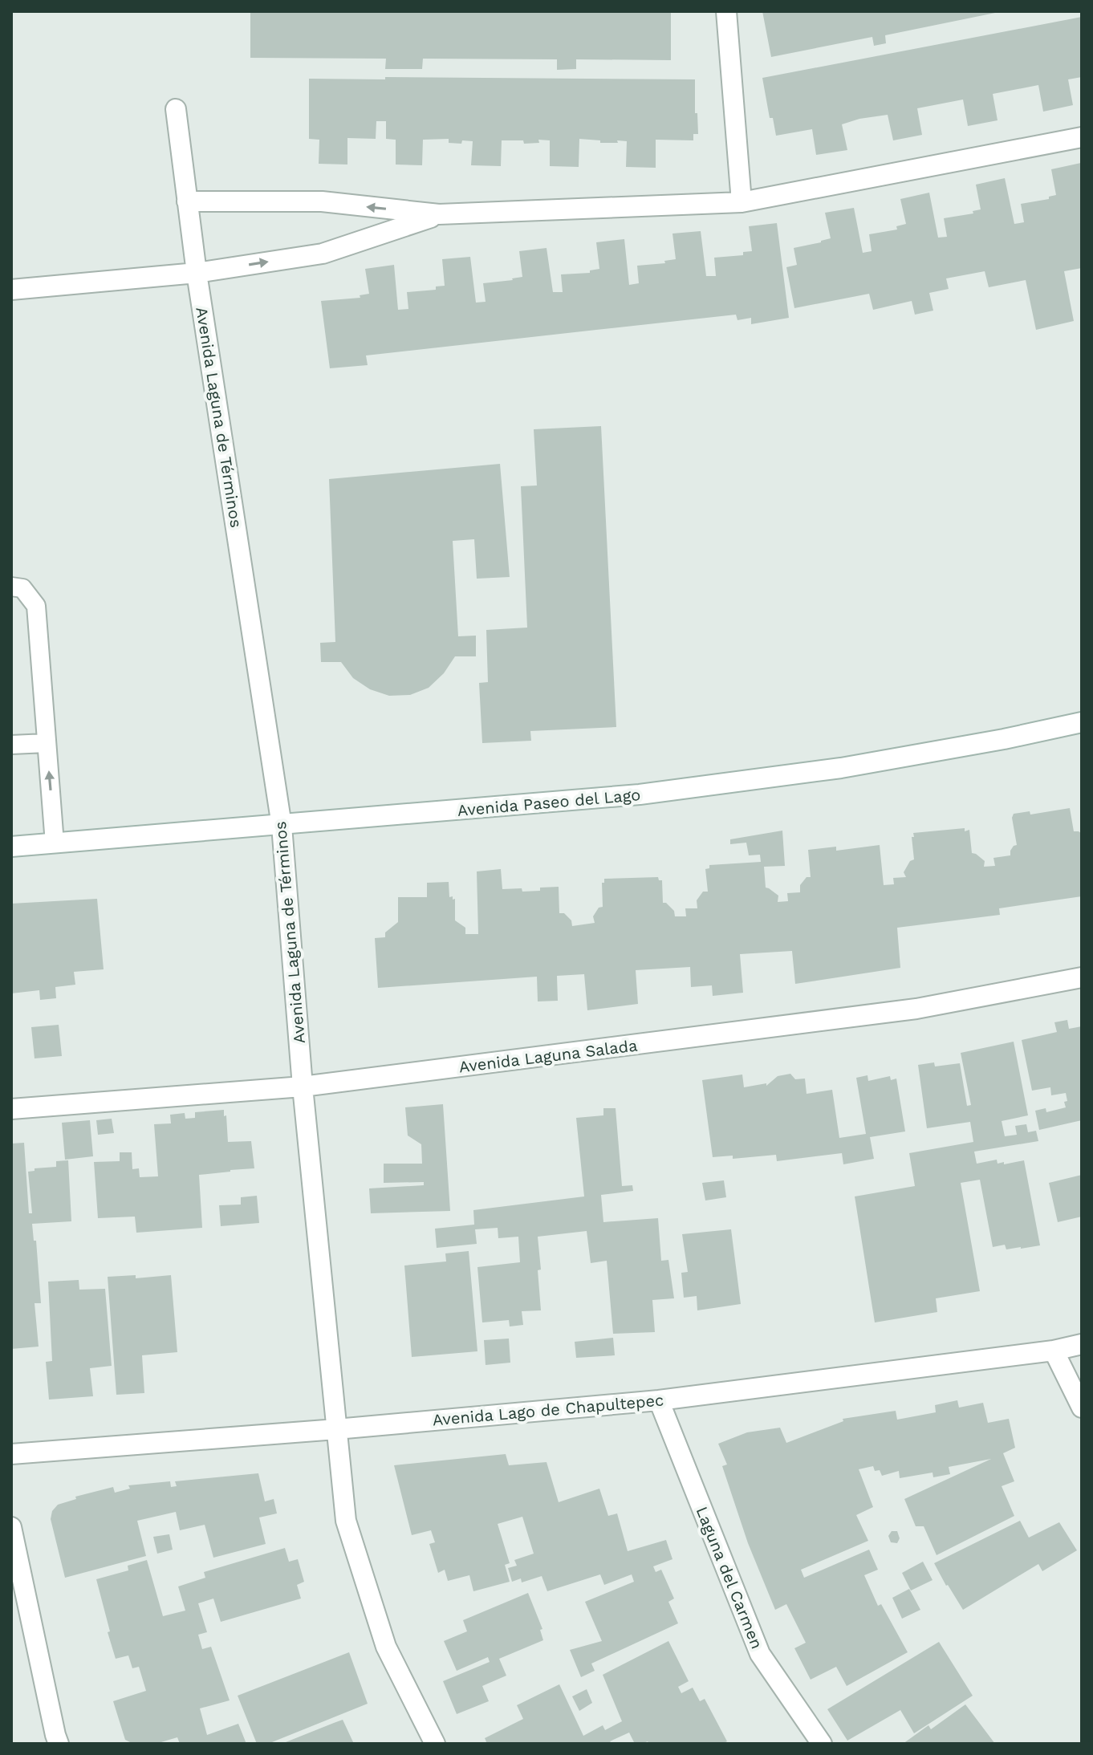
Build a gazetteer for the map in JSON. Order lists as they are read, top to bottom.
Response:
{
  "streets": {
    "street": [
      "Avenida Laguna de Términos",
      "Avenida Paseo del Lago",
      "Avenida Laguna Salada",
      "Avenida Lago de Chapultepec",
      "Laguna del Carmen"
    ]
  },
  "crossings": [
    ["Avenida Laguna de Términos", "Avenida Paseo del Lago"],
    ["Avenida Laguna de Términos", "Avenida Laguna Salada"],
    ["Avenida Laguna de Términos", "Avenida Lago de Chapultepec"],
    ["Avenida Lago de Chapultepec", "Laguna del Carmen"]
  ]
}
